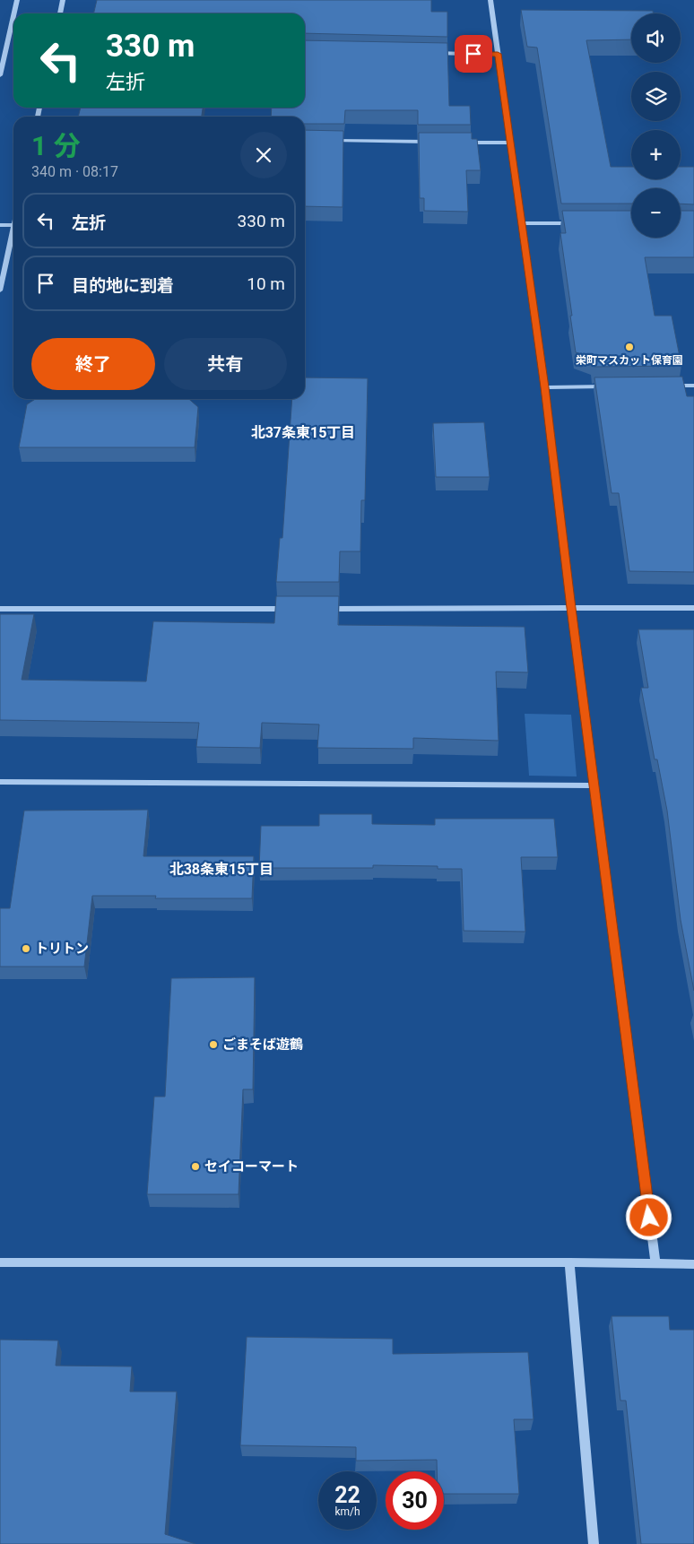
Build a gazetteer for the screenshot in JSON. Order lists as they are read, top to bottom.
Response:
{
  "districts": ["北37条東15丁目", "北38条東15丁目"],
  "places": [
    "栄町マスカット保育園",
    "トリトン",
    "ごまそば遊鶴",
    "セイコーマート"
  ],
  "page": {
    "map_buttons": ["+", "−"],
    "turn": ["330 m", "左折"],
    "heading": ["1 分", "340 m · 08:17"],
    "list": [
      {
        "name": "左折",
        "value": "330 m"
      },
      {
        "name": "目的地に到着",
        "value": "10 m"
      }
    ],
    "buttons": ["終了", "共有"],
    "speed": "22 km/h",
    "limit": "30"
  }
}
